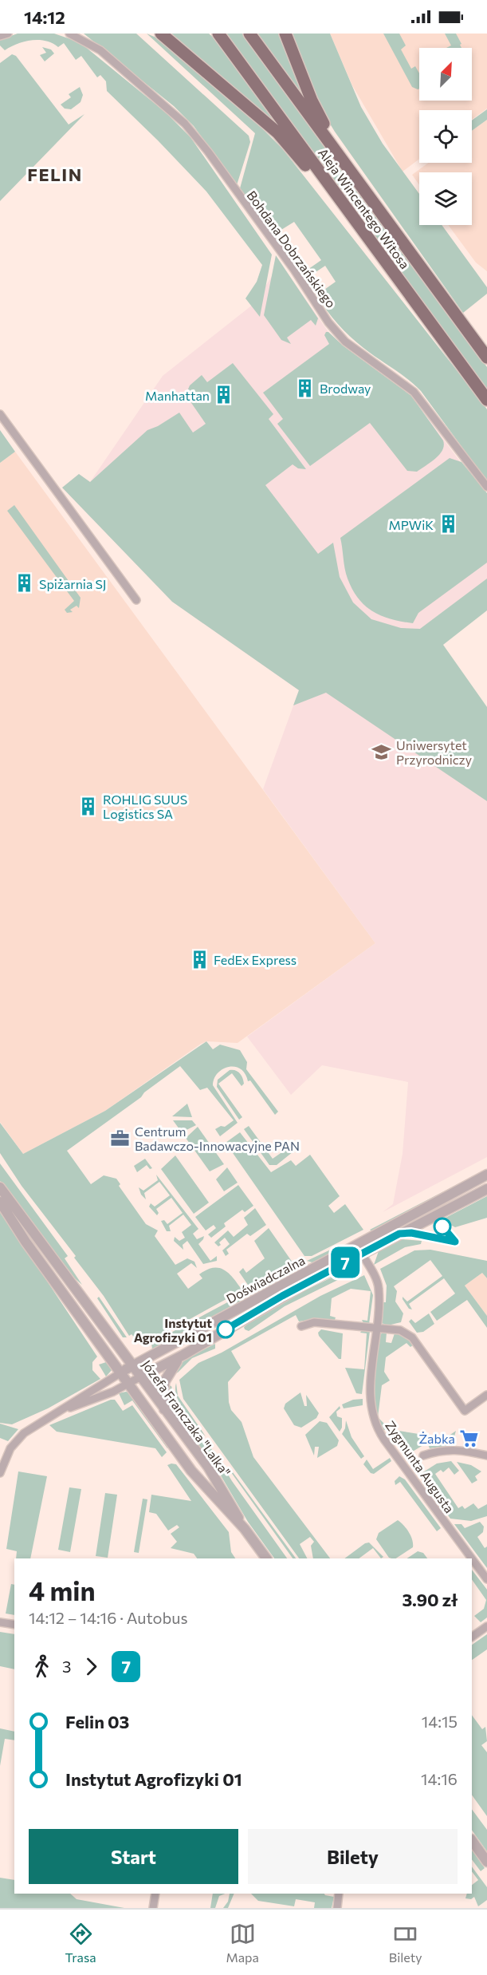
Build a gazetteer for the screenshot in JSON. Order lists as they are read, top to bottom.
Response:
{
  "streets": {
    "main road": ["Aleja Wincentego Witosa"],
    "street": [
      "Bohdana Dobrzańskiego",
      "Doświadczalna",
      "Józefa Franczaka \"Lalka\"",
      "Zygmunta Augusta"
    ]
  },
  "crossings": [
    ["Doświadczalna", "Józefa Franczaka \"Lalka\""],
    ["Doświadczalna", "Zygmunta Augusta"]
  ],
  "districts": ["FELIN"],
  "places": {
    "building": [
      "Brodway",
      "Manhattan",
      "MPWiK",
      "Spiżarnia SJ",
      "ROHLIG SUUS Logistics SA",
      "FedEx Express"
    ],
    "school or university": ["Uniwersytet Przyrodniczy"],
    "office": ["Centrum Badawczo-Innowacyjne PAN"],
    "other": ["Instytut Agrofizyki 01"],
    "supermarket": ["Żabka"]
  },
  "lines": ["bus line 7"],
  "north": "top right",
  "page": {
    "status": "14:12",
    "on_map": "7",
    "heading": ["4 min", "14:12 – 14:16 · Autobus", "3.90 zł"],
    "legs": ["3", "7"],
    "list": [
      {
        "name": "Felin 03",
        "value": "14:15"
      },
      {
        "name": "Instytut Agrofizyki 01",
        "value": "14:16"
      }
    ],
    "buttons": ["Start", "Bilety"],
    "tabs": ["Trasa", "Mapa", "Bilety"]
  }
}
